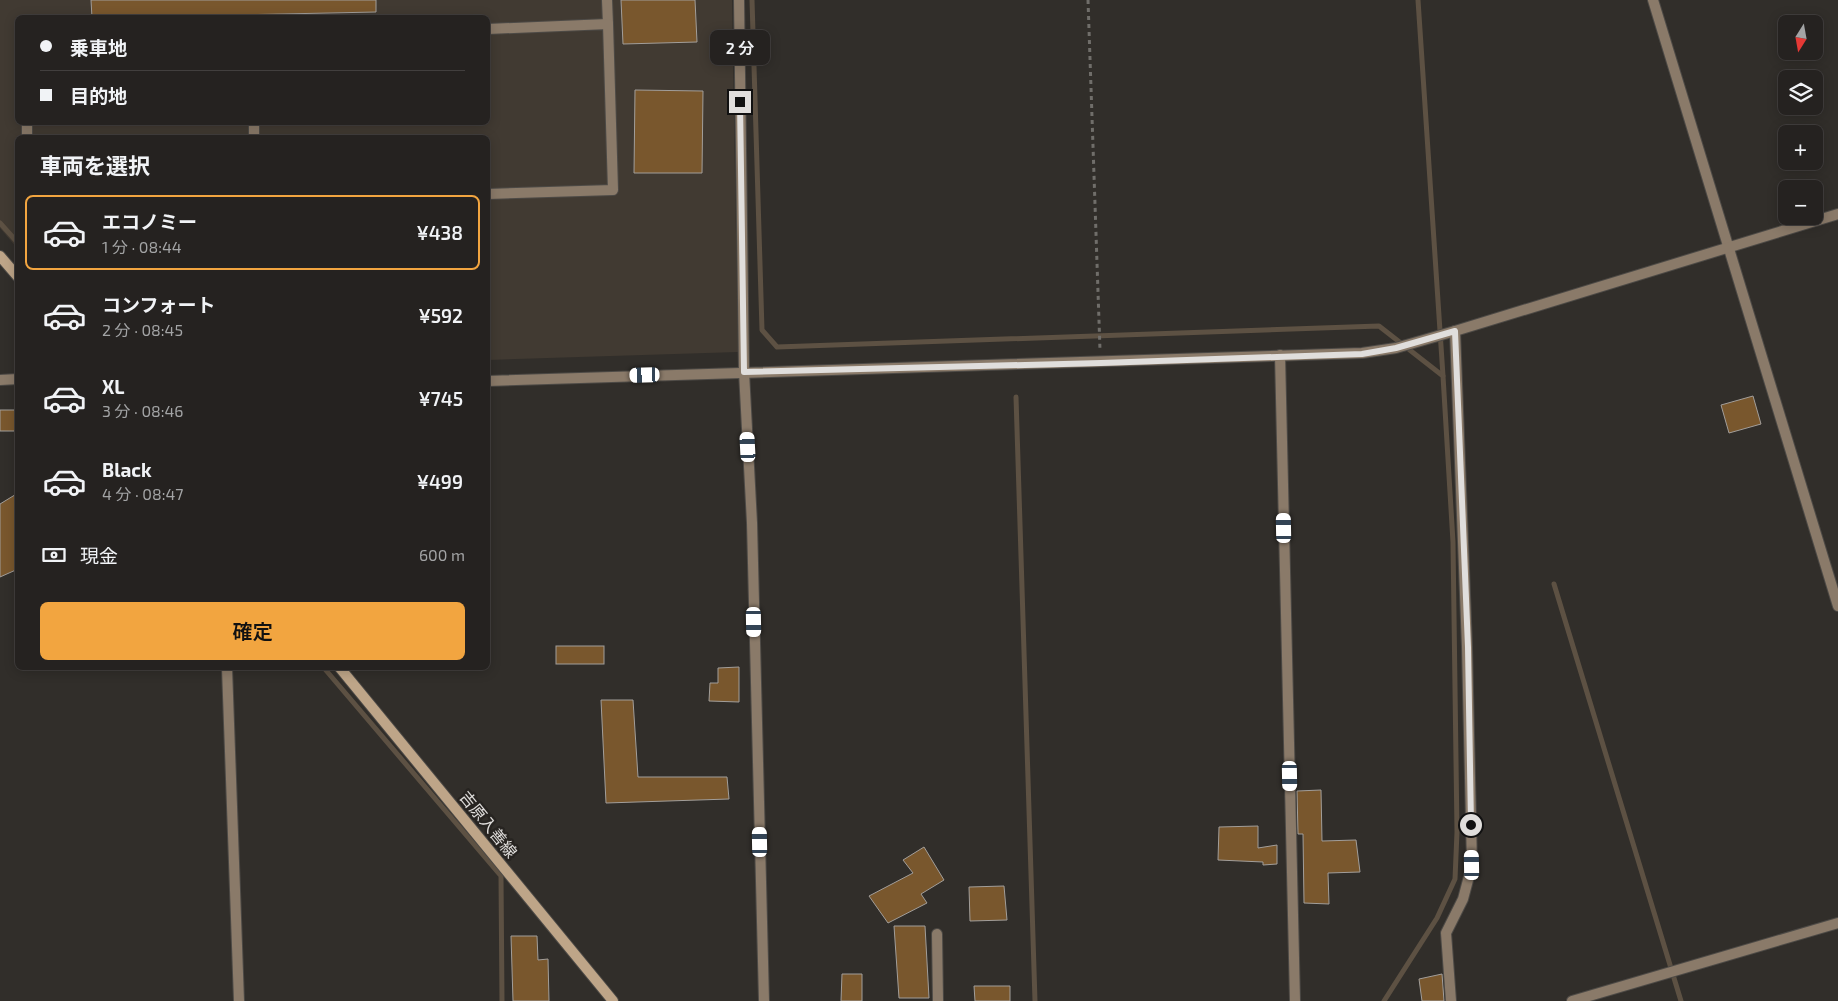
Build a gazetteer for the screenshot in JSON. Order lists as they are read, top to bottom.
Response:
{
  "streets": {
    "main road": ["吉原入善線"]
  },
  "north": "bottom",
  "page": {
    "map_buttons": ["+", "−"],
    "banner": ["乗車地", "目的地"],
    "bubble": "2 分",
    "heading": "車両を選択",
    "list": [
      {
        "name": "エコノミー",
        "note": "1 分 · 08:44",
        "value": "¥438"
      },
      {
        "name": "コンフォート",
        "note": "2 分 · 08:45",
        "value": "¥592"
      },
      {
        "name": "XL",
        "note": "3 分 · 08:46",
        "value": "¥745"
      },
      {
        "name": "Black",
        "note": "4 分 · 08:47",
        "value": "¥499"
      }
    ],
    "pay": ["現金", "600 m"],
    "buttons": "確定"
  }
}
